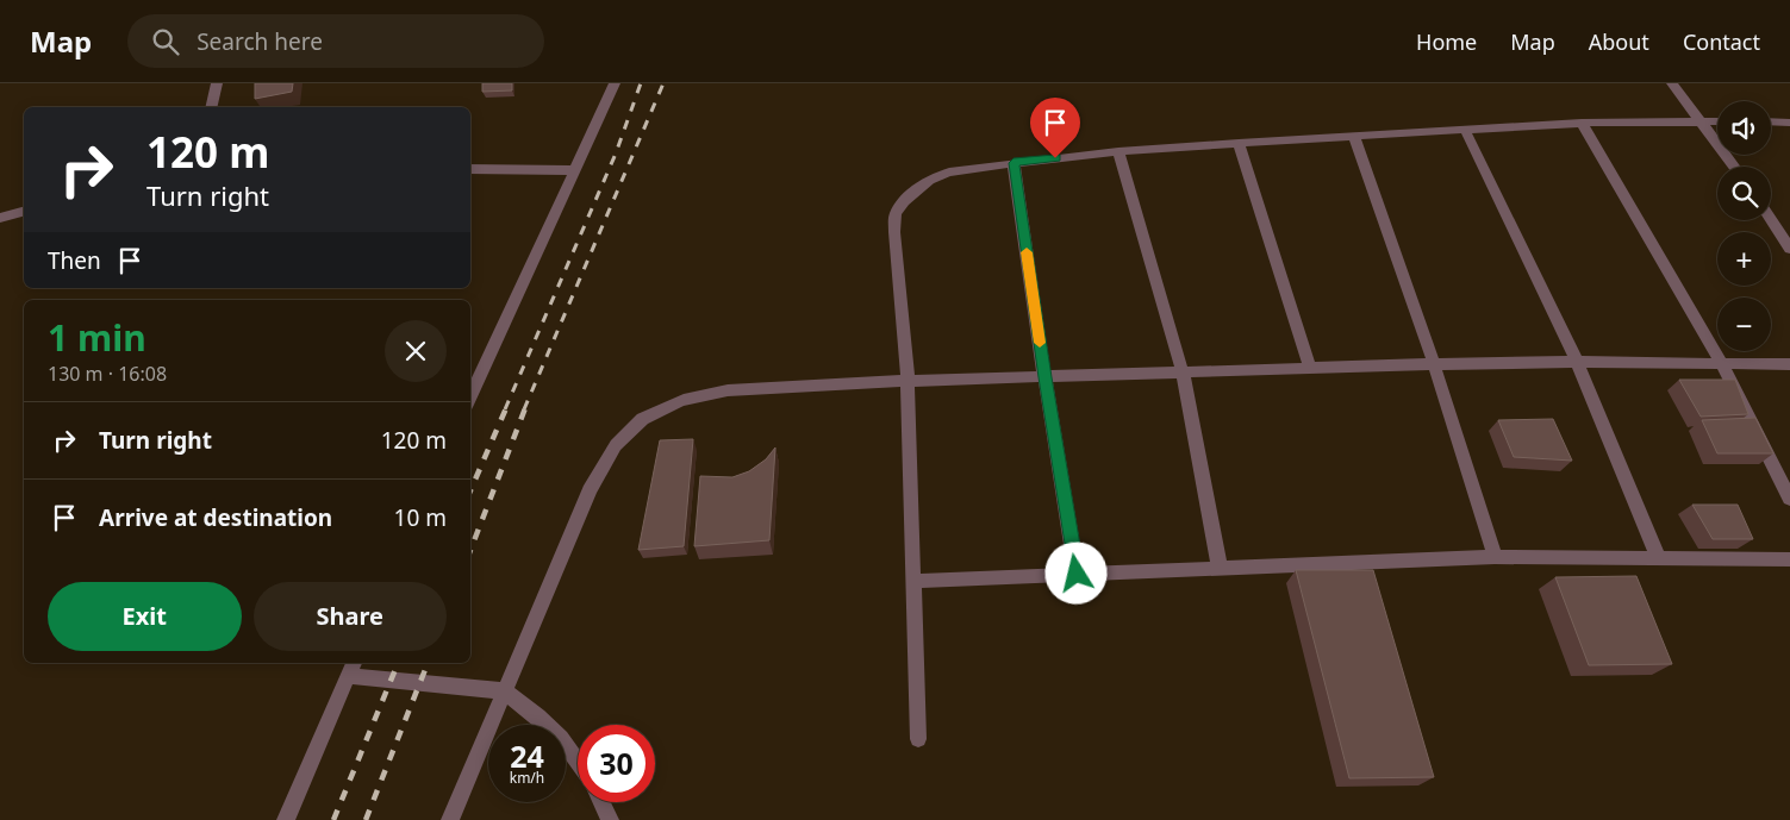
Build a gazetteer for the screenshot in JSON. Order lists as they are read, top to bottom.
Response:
{
  "page": {
    "header": "Map",
    "search": "Search here",
    "nav": [
      "Home",
      "Map",
      "About",
      "Contact"
    ],
    "map_buttons": ["+", "−"],
    "turn": ["120 m", "Turn right"],
    "then": "Then",
    "heading": ["1 min", "130 m · 16:08"],
    "list": [
      {
        "name": "Turn right",
        "value": "120 m"
      },
      {
        "name": "Arrive at destination",
        "value": "10 m"
      }
    ],
    "buttons": ["Exit", "Share"],
    "speed": "24 km/h",
    "limit": "30"
  }
}
